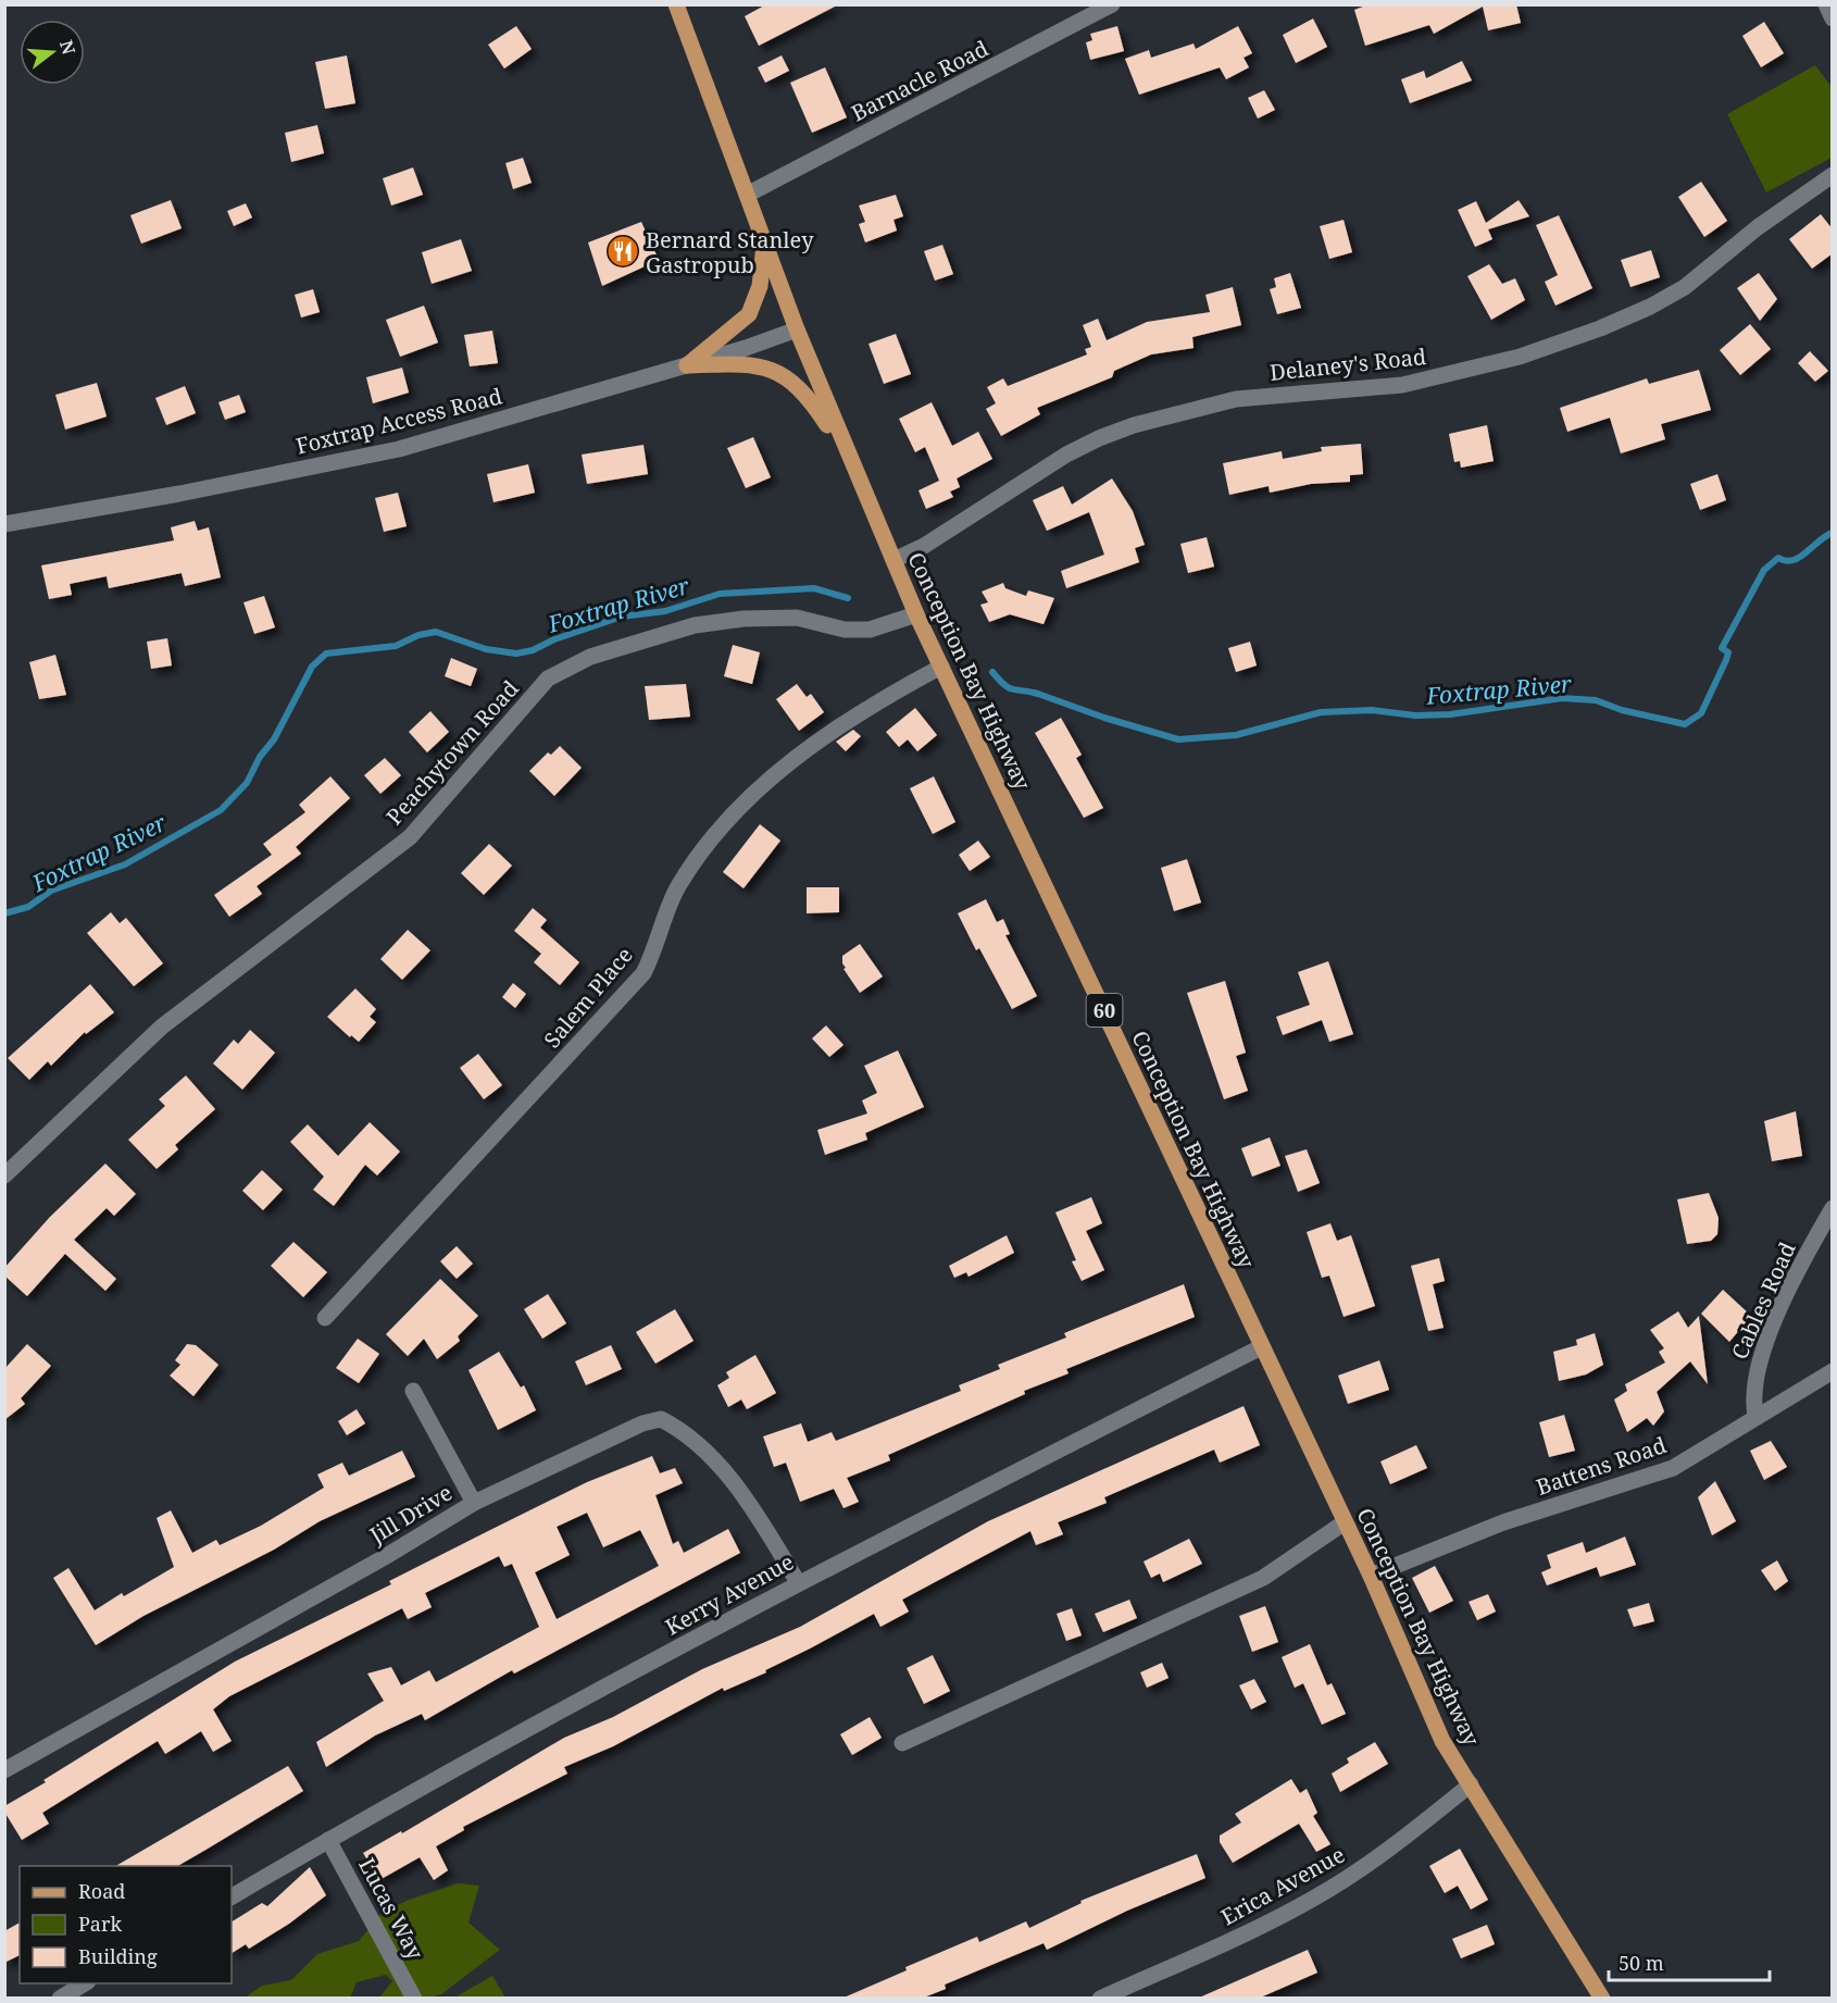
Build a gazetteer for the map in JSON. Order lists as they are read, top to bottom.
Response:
{
  "streets": {
    "main road": ["Conception Bay Highway", "60"],
    "street": [
      "Barnacle Road",
      "Delaney's Road",
      "Foxtrap Access Road",
      "Peachytown Road",
      "Salem Place",
      "Cables Road",
      "Battens Road",
      "Jill Drive",
      "Kerry Avenue",
      "Erica Avenue",
      "Lucas Way"
    ]
  },
  "crossings": [
    ["Barnacle Road", "Conception Bay Highway"],
    ["Delaney's Road", "Conception Bay Highway"],
    ["Foxtrap Access Road", "Conception Bay Highway"],
    ["Conception Bay Highway", "Peachytown Road"],
    ["Conception Bay Highway", "Salem Place"],
    ["Conception Bay Highway", "Battens Road"],
    ["Conception Bay Highway", "Kerry Avenue"],
    ["Conception Bay Highway", "Erica Avenue"],
    ["Cables Road", "Battens Road"],
    ["Jill Drive", "Kerry Avenue"],
    ["Kerry Avenue", "Lucas Way"]
  ],
  "water": ["Foxtrap River"],
  "places": {
    "restaurant": ["Bernard Stanley Gastropub"]
  },
  "legend": ["Road", "Park", "Building"],
  "scale_bar": "50 m",
  "north": "right"
}
